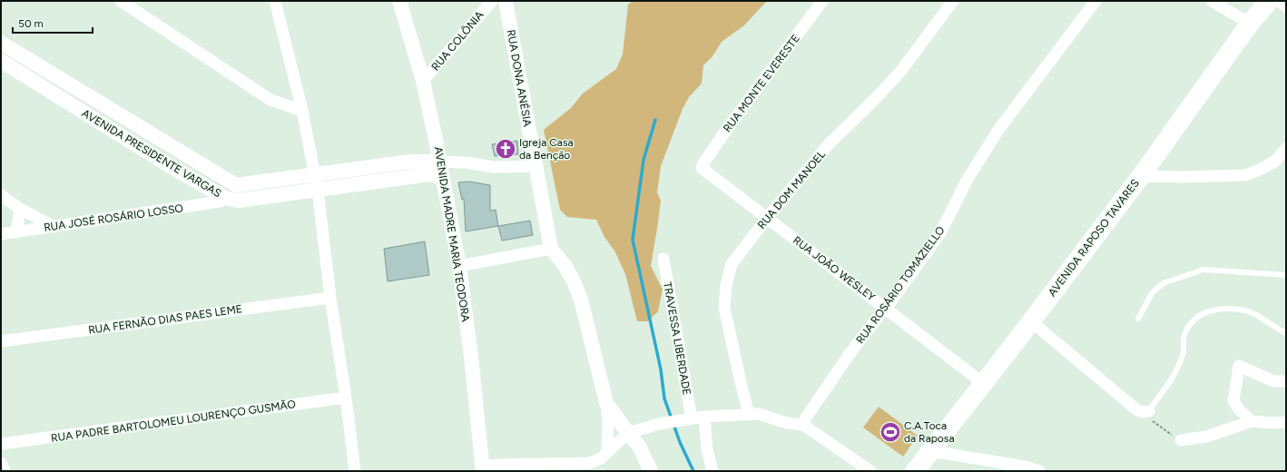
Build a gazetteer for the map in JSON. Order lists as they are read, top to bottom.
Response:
{
  "streets": {
    "main road": ["AVENIDA RAPOSO TAVARES"],
    "street": [
      "RUA COLÔNIA",
      "RUA DONA ANÉSIA",
      "RUA MONTE EVERESTE",
      "AVENIDA PRESIDENTE VARGAS",
      "RUA DOM MANOEL",
      "RUA JOSÉ ROSÁRIO LOSSO",
      "AVENIDA MADRE MARIA TEODORA",
      "RUA JOÃO WESLEY",
      "RUA ROSÁRIO TOMAZIELLO",
      "RUA FERNÃO DIAS PAES LEME",
      "TRAVESSA LIBERDADE",
      "RUA PADRE BARTOLOMEU LOURENÇO GUSMÃO"
    ]
  },
  "crossings": [
    ["RUA COLÔNIA", "AVENIDA MADRE MARIA TEODORA"],
    ["RUA MONTE EVERESTE", "RUA JOÃO WESLEY"],
    ["AVENIDA PRESIDENTE VARGAS", "RUA JOSÉ ROSÁRIO LOSSO"],
    ["AVENIDA PRESIDENTE VARGAS", "AVENIDA MADRE MARIA TEODORA"],
    ["RUA DOM MANOEL", "RUA JOÃO WESLEY"],
    ["AVENIDA RAPOSO TAVARES", "RUA JOÃO WESLEY"],
    ["RUA JOÃO WESLEY", "RUA ROSÁRIO TOMAZIELLO"]
  ],
  "places": {
    "church": ["Igreja Casa da Benção"],
    "sports": ["C.A.Toca da Raposa"]
  },
  "scale_bar": "50 m"
}
